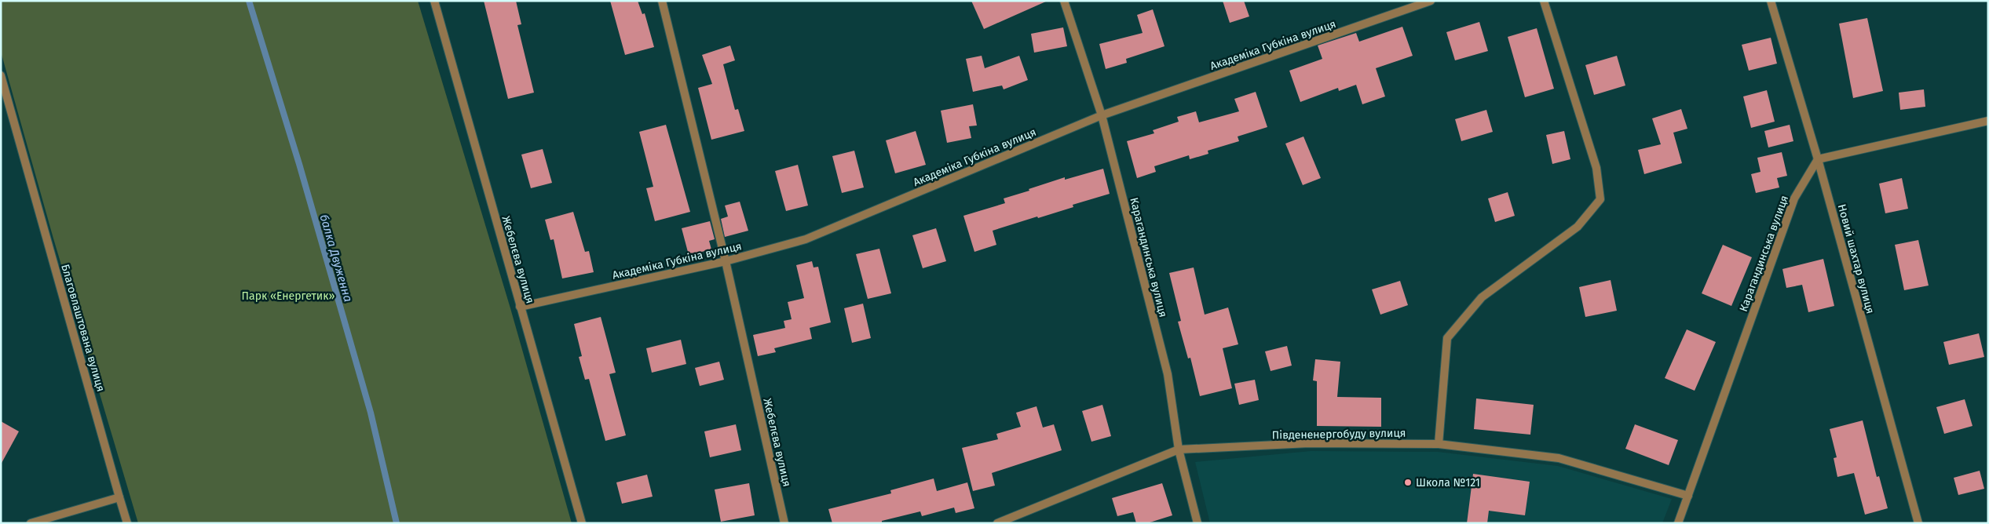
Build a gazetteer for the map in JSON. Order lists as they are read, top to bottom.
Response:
{
  "streets": {
    "street": [
      "Академіка Губкіна вулиця",
      "Карагандинська вулиця",
      "Новий шахтар вулиця",
      "Жебелєва вулиця",
      "Благовлаштована вулиця",
      "Південенергобуду вулиця"
    ]
  },
  "crossings": [
    ["Академіка Губкіна вулиця", "Карагандинська вулиця"],
    ["Академіка Губкіна вулиця", "Жебелєва вулиця"],
    ["Карагандинська вулиця", "Новий шахтар вулиця"],
    ["Карагандинська вулиця", "Південенергобуду вулиця"]
  ],
  "water": ["балка Двуженна"],
  "parks": ["Парк «Енергетик»"],
  "places": ["Школа №121"]
}
